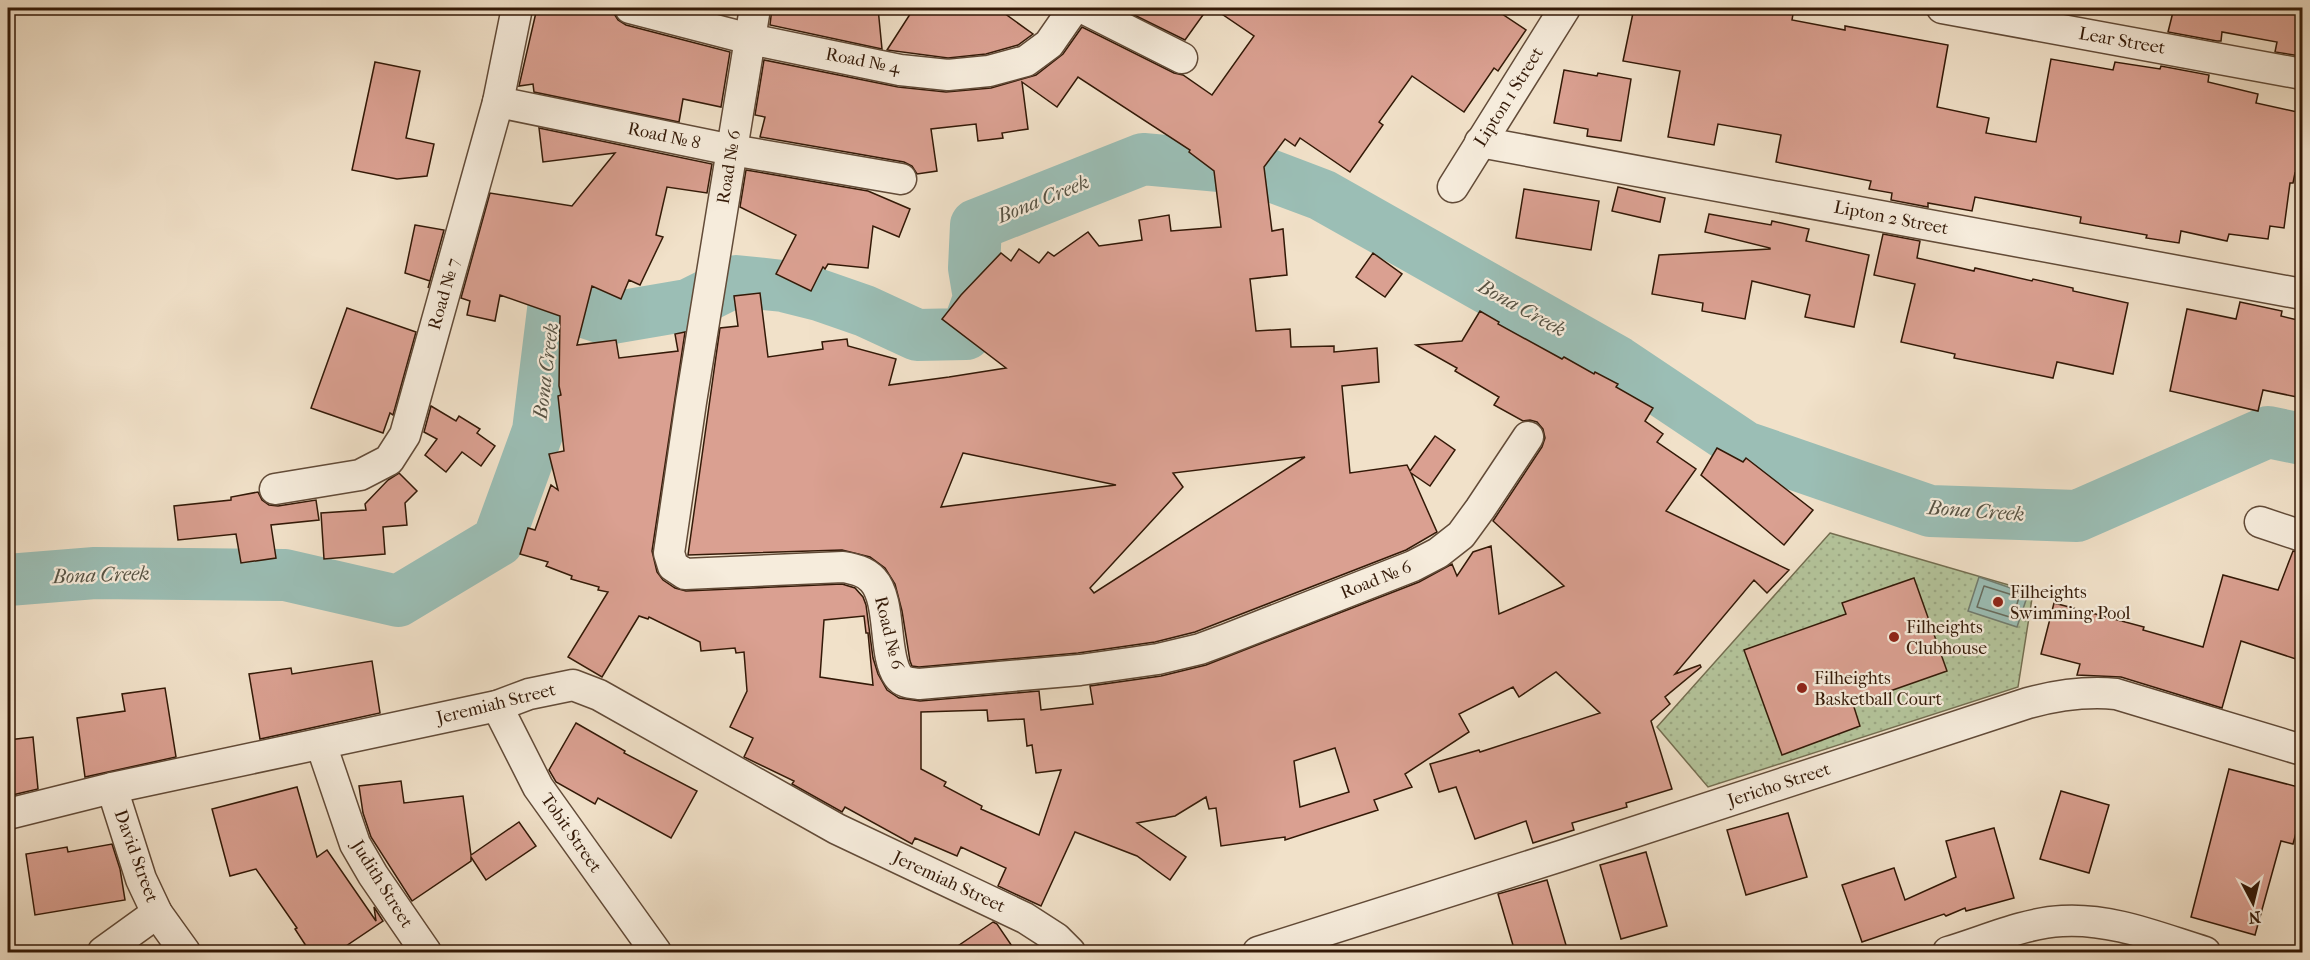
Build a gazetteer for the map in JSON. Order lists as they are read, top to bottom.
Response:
{
  "streets": {
    "street": [
      "Lear Street",
      "Road № 4",
      "Lipton 1 Street",
      "Road № 8",
      "Road № 6",
      "Lipton 2 Street",
      "Road № 7",
      "Jeremiah Street",
      "Jericho Street",
      "Tobit Street",
      "David Street",
      "Judith Street"
    ]
  },
  "crossings": [
    ["Road № 4", "Road № 6"],
    ["Lipton 1 Street", "Lipton 2 Street"],
    ["Road № 8", "Road № 6"],
    ["Road № 8", "Road № 7"],
    ["Jeremiah Street", "Tobit Street"],
    ["Jeremiah Street", "David Street"],
    ["Jeremiah Street", "Judith Street"]
  ],
  "water": ["Bona Creek"],
  "places": ["Filheights Swimming Pool", "Filheights Clubhouse", "Filheights Basketball Court"],
  "north": "bottom"
}
